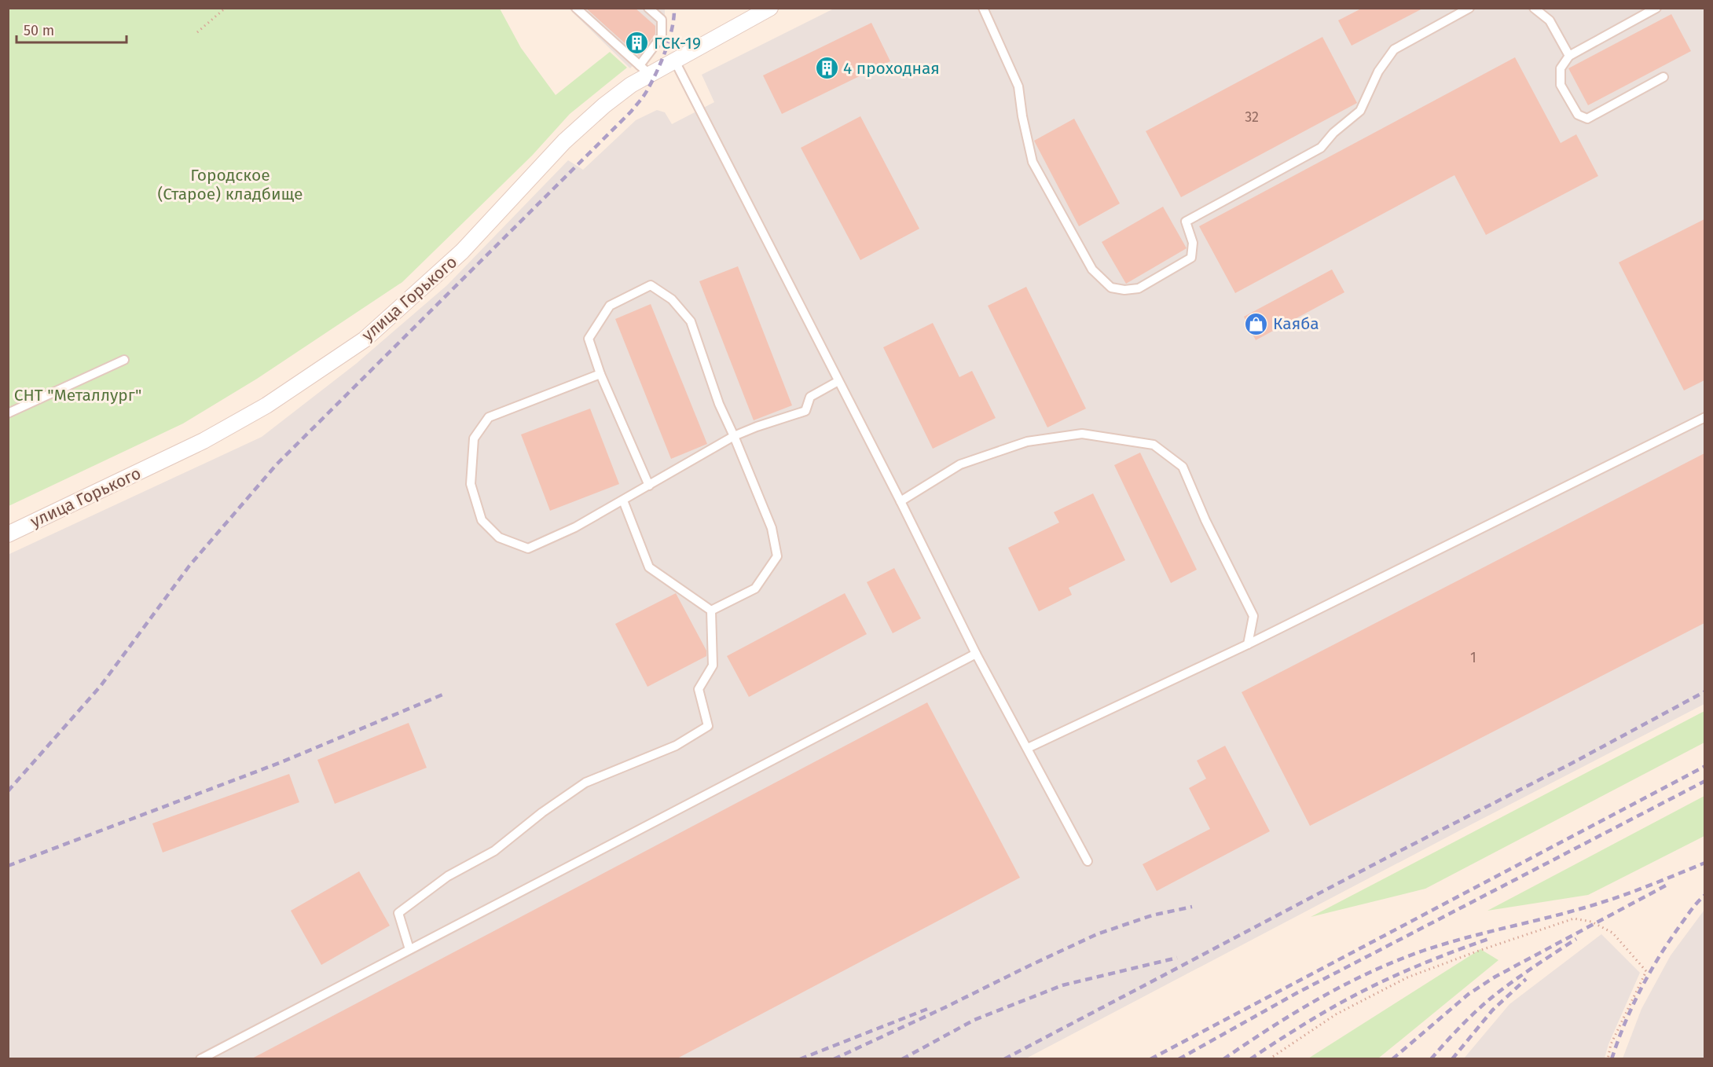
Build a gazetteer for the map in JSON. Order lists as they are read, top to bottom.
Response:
{
  "streets": {
    "street": ["улица Горького"]
  },
  "parks": ["Городское (Старое) кладбище", "СНТ \"Металлург\""],
  "places": {
    "building": ["ГСК-19", "4 проходная"],
    "shop": ["Каяба"]
  },
  "house_numbers": ["32", "1"],
  "scale_bar": "50 m"
}
